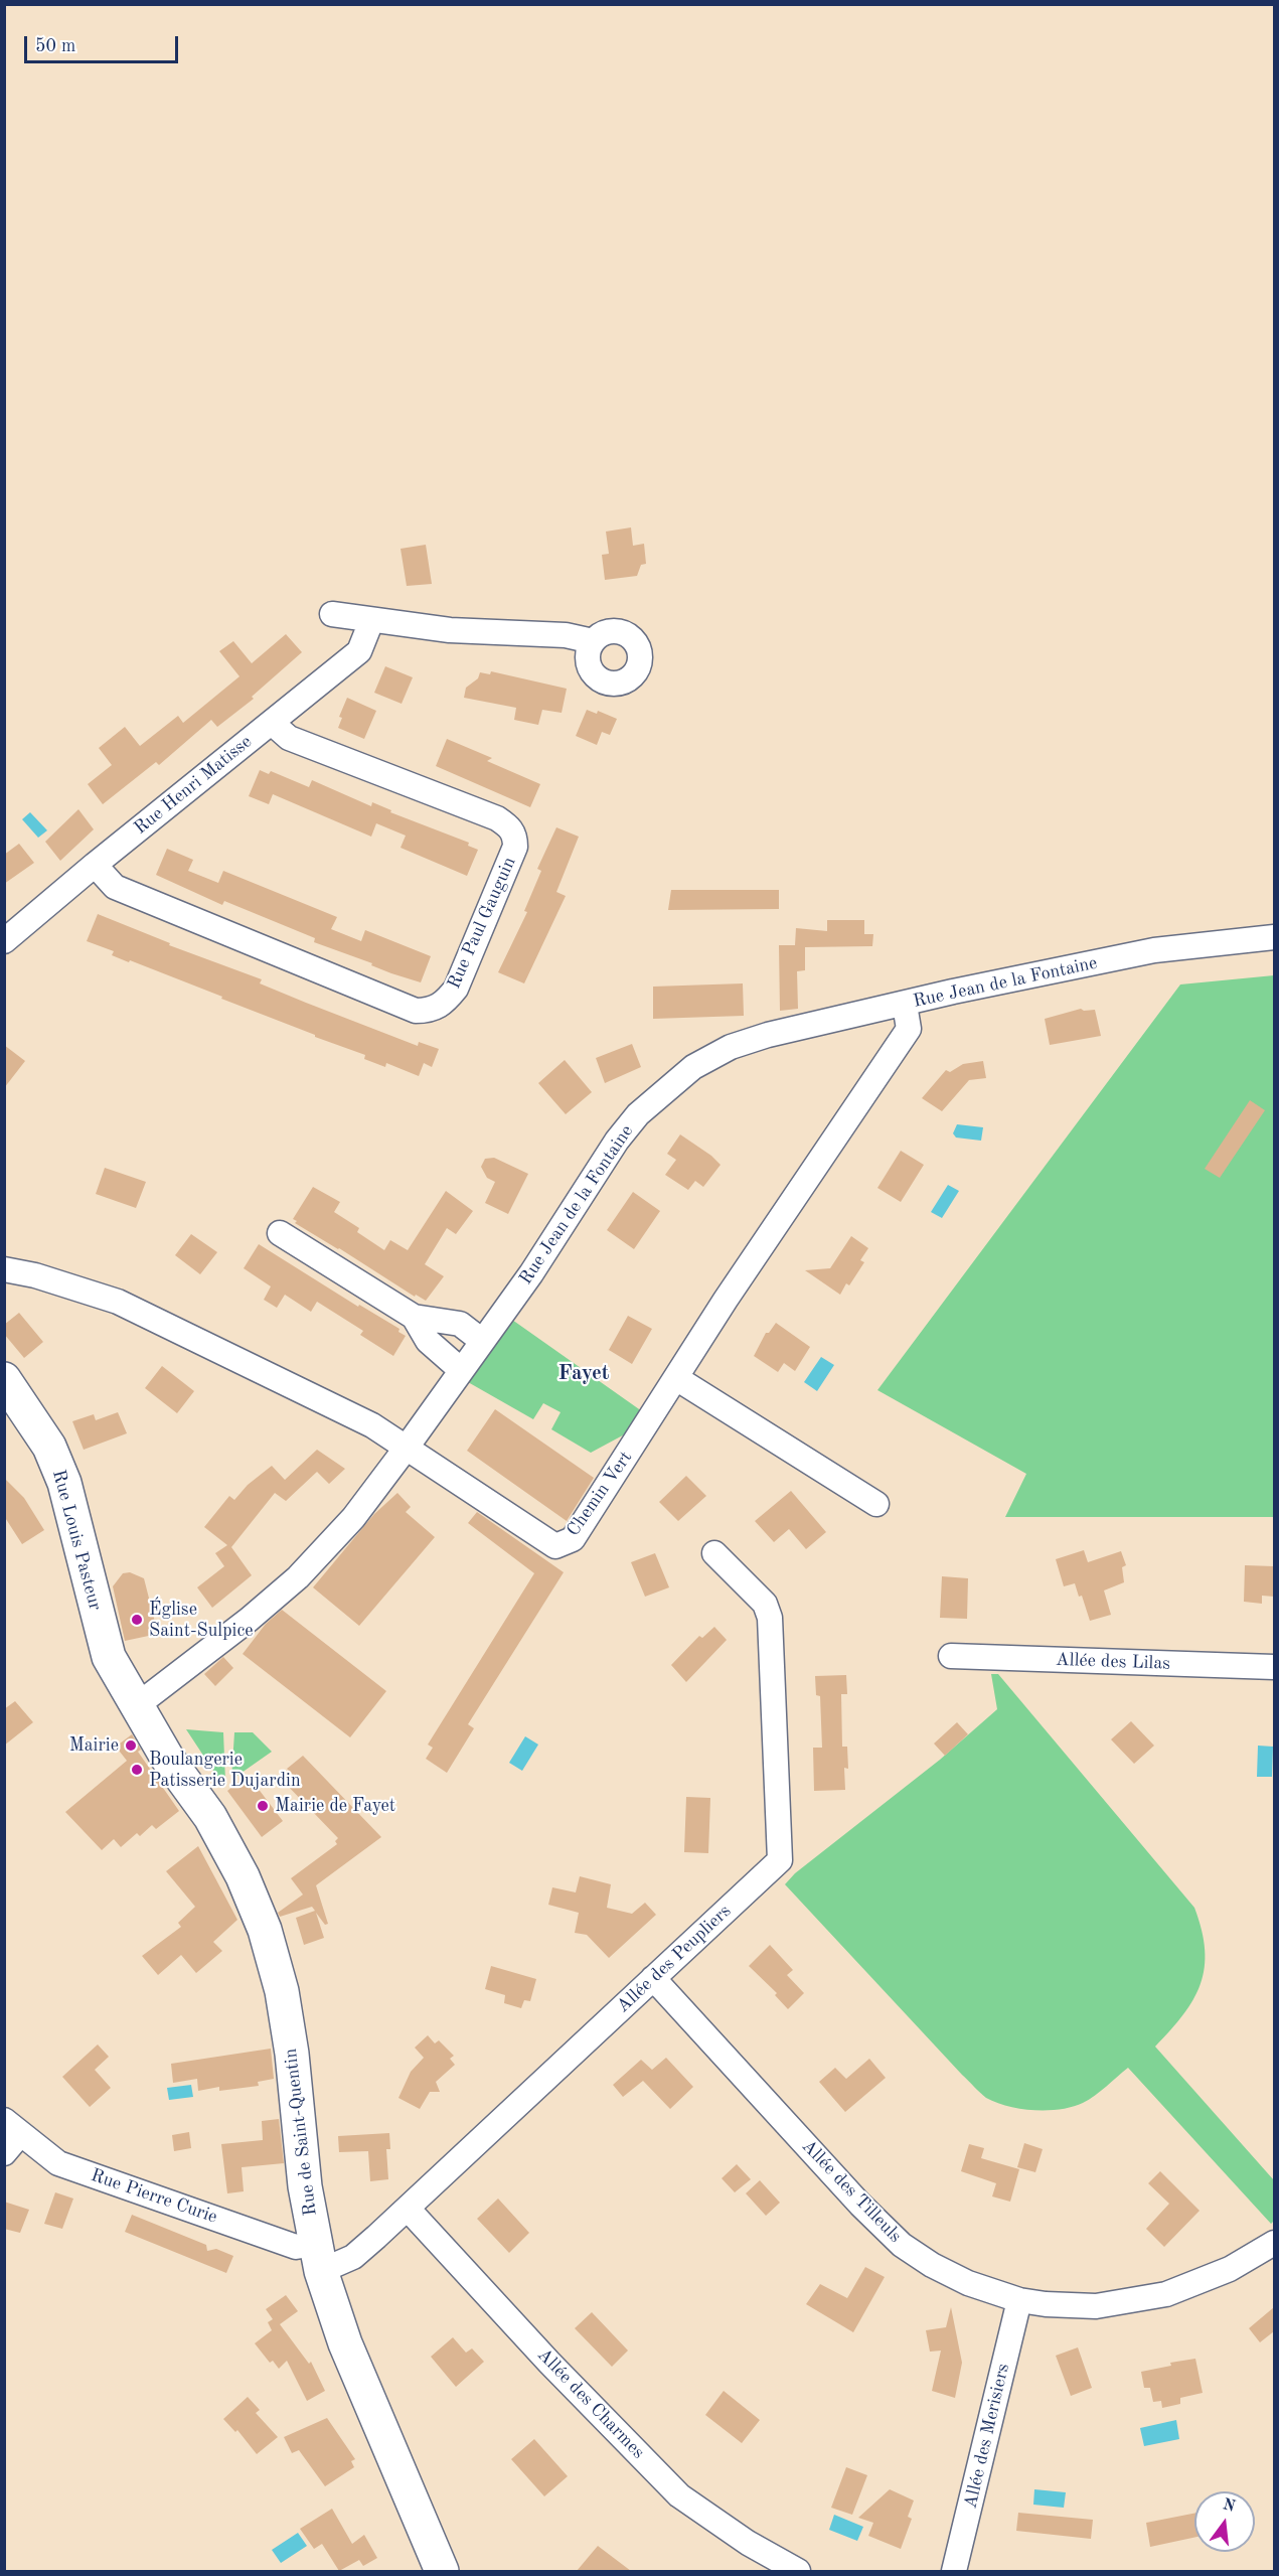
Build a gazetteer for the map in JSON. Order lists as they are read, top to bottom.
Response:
{
  "streets": {
    "main road": ["Rue Louis Pasteur", "Rue de Saint-Quentin"],
    "street": [
      "Rue Henri Matisse",
      "Rue Paul Gauguin",
      "Rue Jean de la Fontaine",
      "Chemin Vert",
      "Allée des Lilas",
      "Allée des Peupliers",
      "Allée des Tilleuls",
      "Rue Pierre Curie",
      "Allée des Charmes",
      "Allée des Merisiers"
    ]
  },
  "crossings": [
    ["Rue Henri Matisse", "Rue Paul Gauguin"],
    ["Rue Jean de la Fontaine", "Chemin Vert"],
    ["Rue Jean de la Fontaine", "Rue Louis Pasteur"],
    ["Rue Jean de la Fontaine", "Rue de Saint-Quentin"],
    ["Rue Louis Pasteur", "Rue de Saint-Quentin"],
    ["Allée des Peupliers", "Rue de Saint-Quentin"],
    ["Allée des Peupliers", "Allée des Tilleuls"],
    ["Allée des Peupliers", "Rue Pierre Curie"],
    ["Allée des Peupliers", "Allée des Charmes"],
    ["Rue de Saint-Quentin", "Rue Pierre Curie"],
    ["Allée des Tilleuls", "Allée des Merisiers"]
  ],
  "districts": ["Fayet"],
  "places": [
    "Église Saint-Sulpice",
    "Mairie",
    "Boulangerie Patisserie Dujardin",
    "Mairie de Fayet"
  ],
  "scale_bar": "50 m",
  "north": "top"
}
